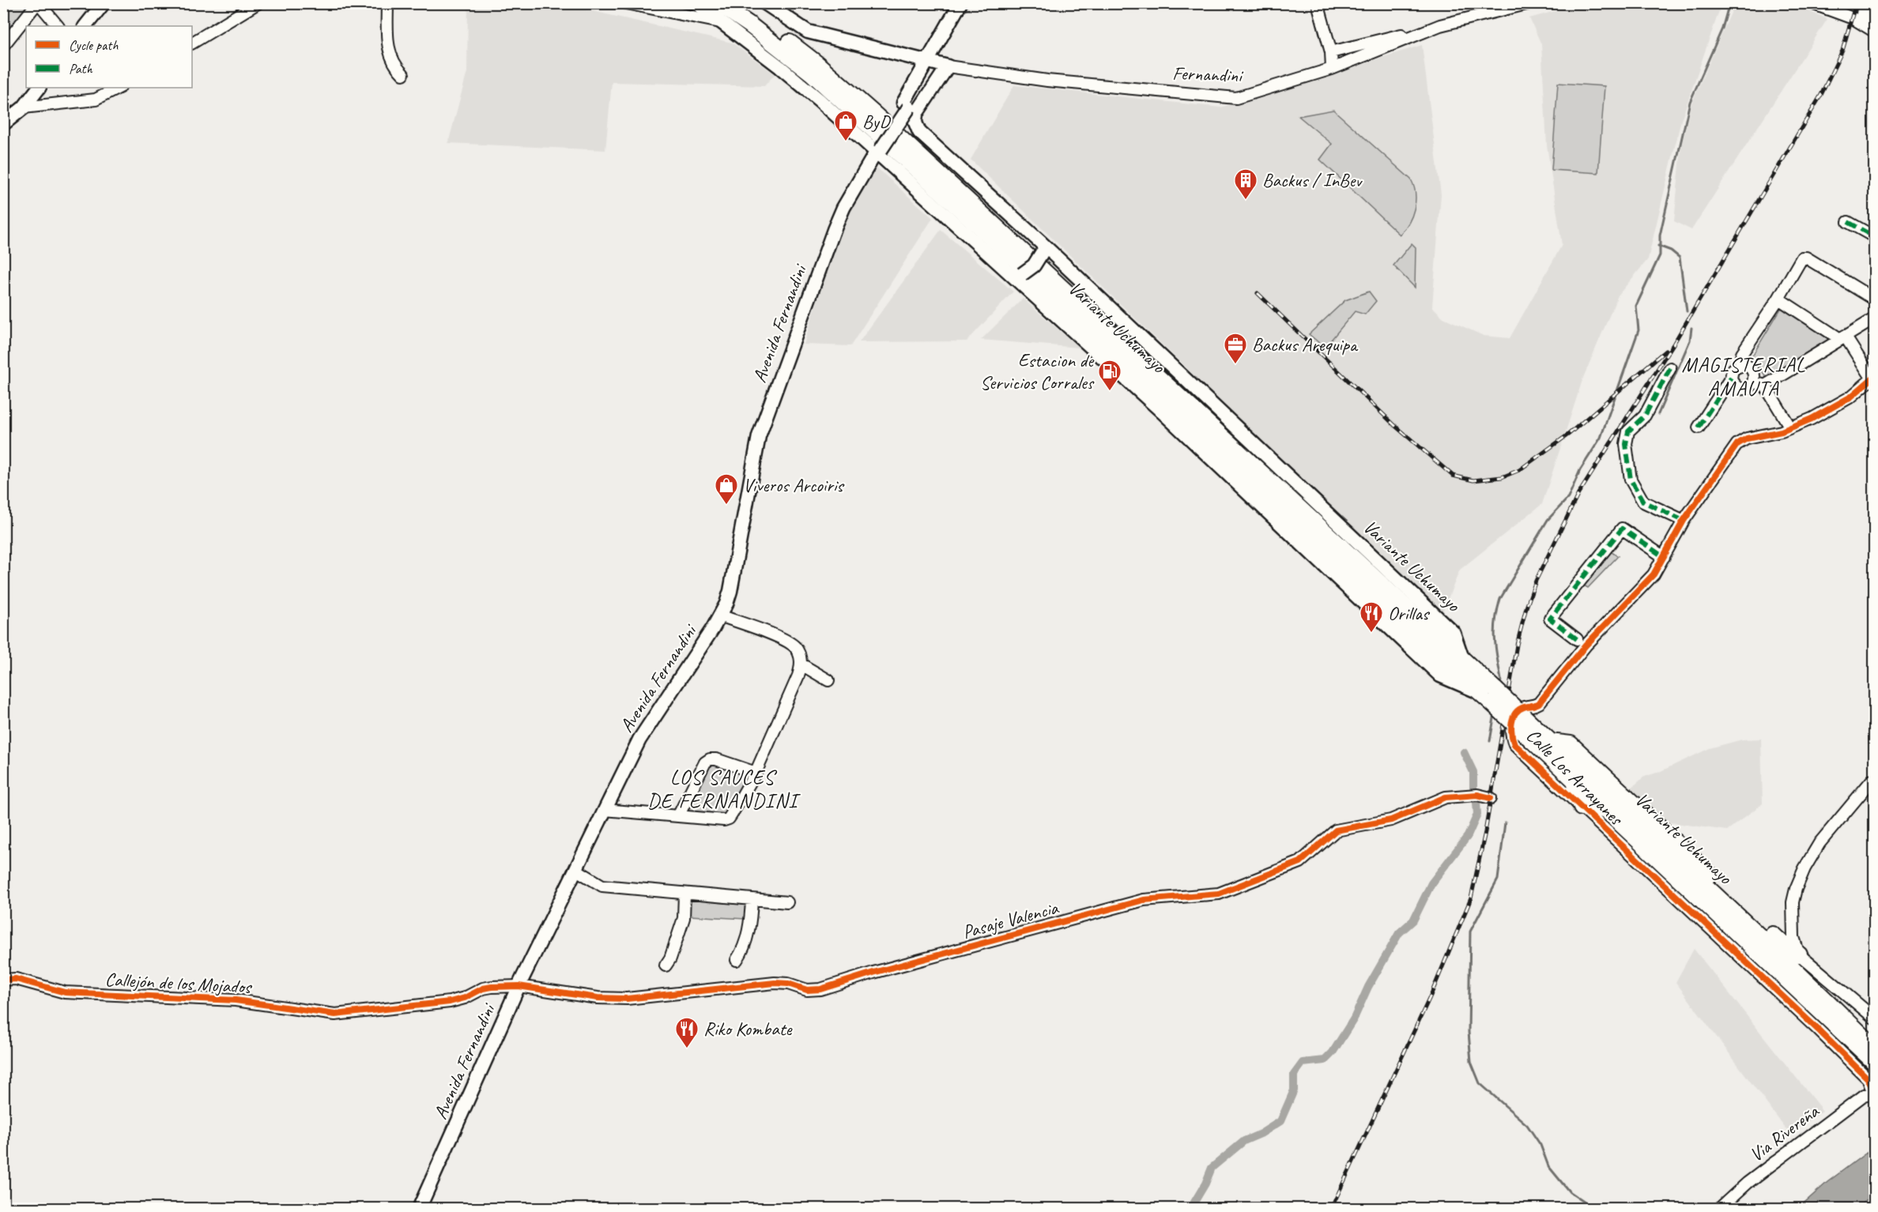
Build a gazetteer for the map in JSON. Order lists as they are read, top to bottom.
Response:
{
  "streets": {
    "highway": ["Variante Uchumayo"],
    "main road": ["Avenida Fernandini"],
    "street": [
      "Fernandini",
      "Calle Los Arrayanes",
      "Pasaje Valencia",
      "Callejón de los Mojados",
      "Via Rivereña"
    ]
  },
  "crossings": [
    ["Fernandini", "Avenida Fernandini"],
    ["Fernandini", "Variante Uchumayo"],
    ["Avenida Fernandini", "Variante Uchumayo"],
    ["Avenida Fernandini", "Pasaje Valencia"],
    ["Avenida Fernandini", "Callejón de los Mojados"],
    ["Calle Los Arrayanes", "Via Rivereña"],
    ["Pasaje Valencia", "Callejón de los Mojados"]
  ],
  "districts": ["MAGISTERIAL AMAUTA", "LOS SAUCES DE FERNANDINI"],
  "places": {
    "shop": ["ByD", "Viveros Arcoiris"],
    "building": ["Backus / InBev"],
    "office": ["Backus Arequipa"],
    "fuel station": ["Estacion de Servicios Corrales"],
    "restaurant": ["Orillas", "Riko Kombate"]
  },
  "legend": ["Cycle path", "Path"]
}
